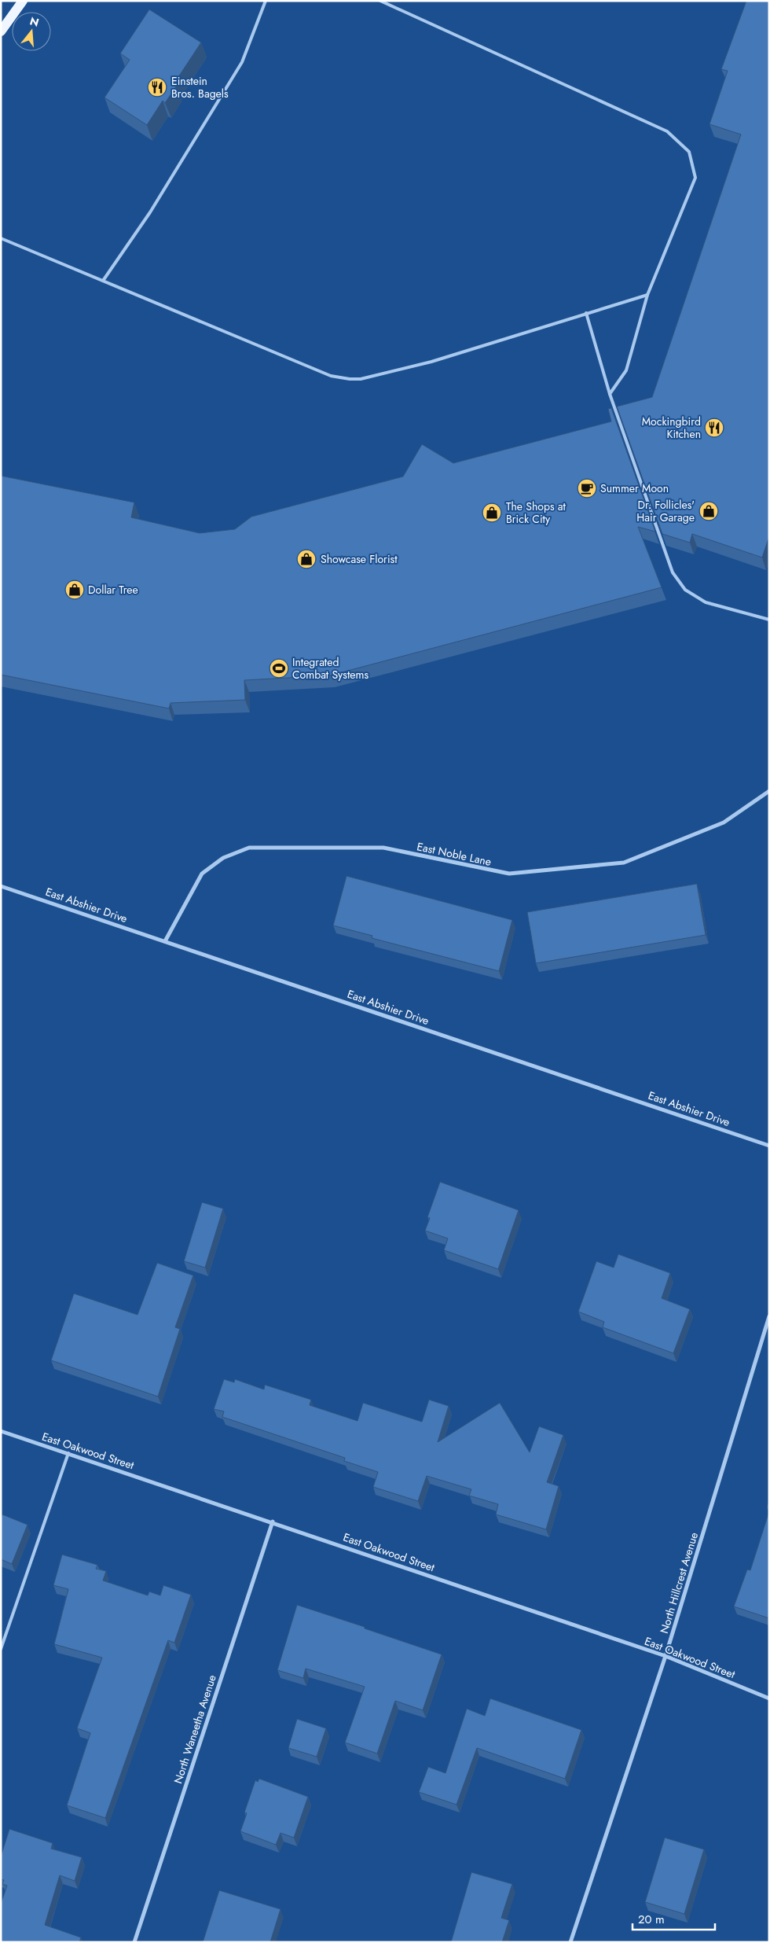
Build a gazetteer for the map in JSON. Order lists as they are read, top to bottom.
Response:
{
  "streets": {
    "street": [
      "East Noble Lane",
      "East Abshier Drive",
      "East Oakwood Street",
      "North Hillcrest Avenue",
      "North Waneetha Avenue"
    ]
  },
  "crossings": [
    ["East Noble Lane", "East Abshier Drive"],
    ["East Oakwood Street", "North Hillcrest Avenue"],
    ["East Oakwood Street", "North Waneetha Avenue"]
  ],
  "places": {
    "restaurant": ["Einstein Bros. Bagels", "Mockingbird Kitchen"],
    "cafe": ["Summer Moon"],
    "shop": [
      "Dr. Follicles' Hair Garage",
      "The Shops at Brick City",
      "Showcase Florist",
      "Dollar Tree"
    ],
    "sports": ["Integrated Combat Systems"]
  },
  "scale_bar": "20 m",
  "north": "top"
}
